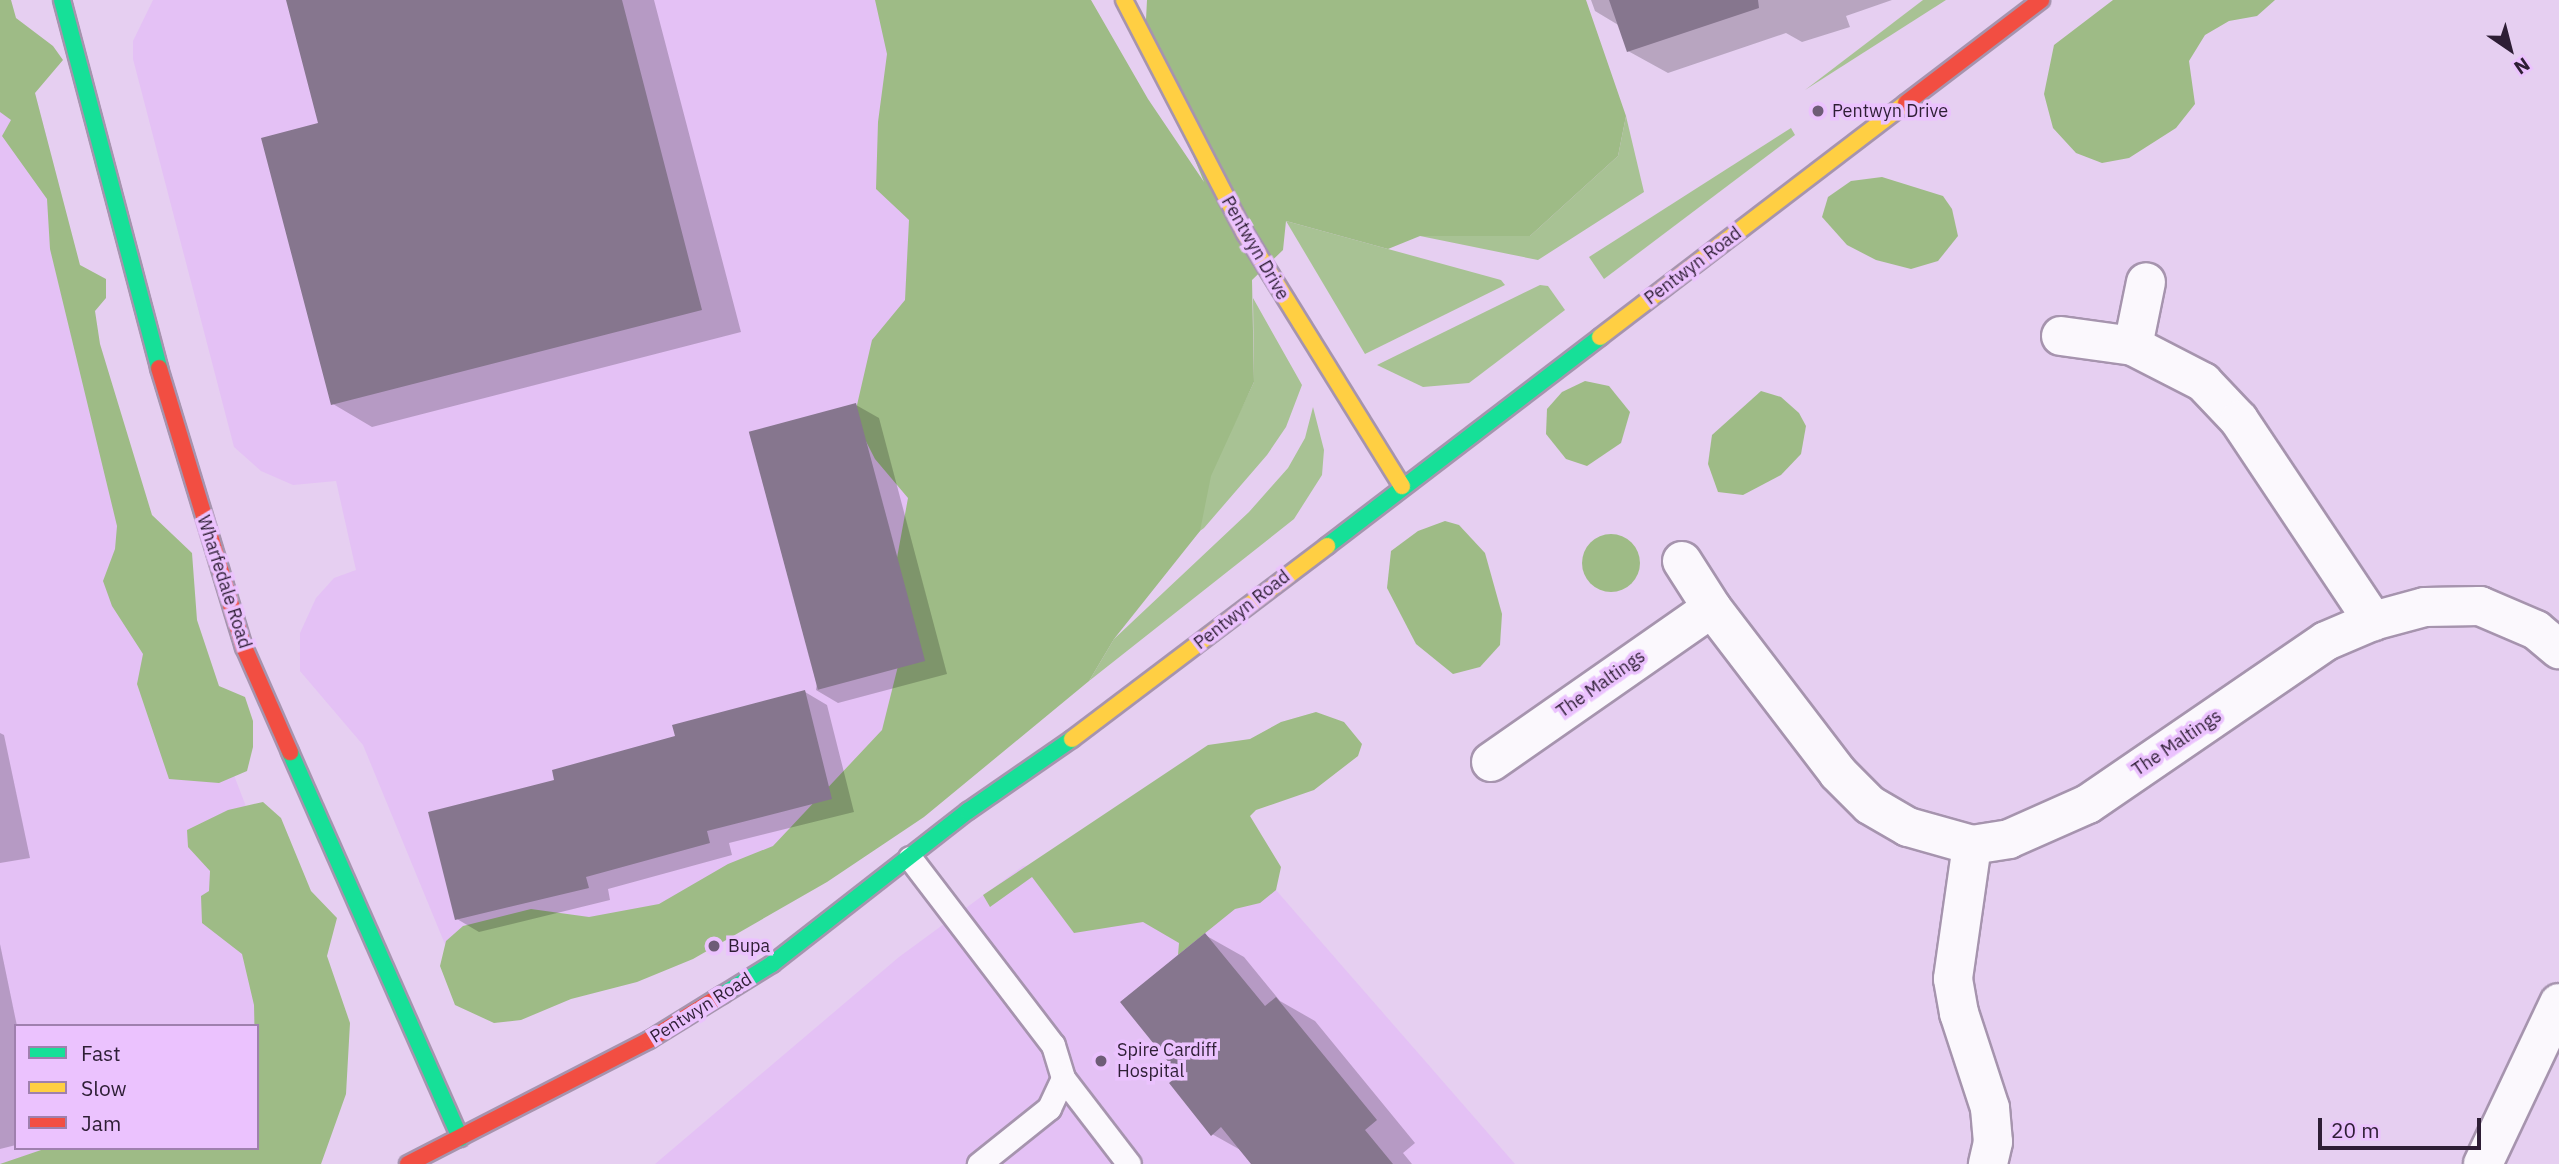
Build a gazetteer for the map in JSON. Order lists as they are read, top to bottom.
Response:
{
  "streets": {
    "street": [
      "Pentwyn Drive",
      "Pentwyn Road",
      "Wharfedale Road",
      "The Maltings"
    ]
  },
  "crossings": [
    ["Pentwyn Drive", "Pentwyn Road"],
    ["Pentwyn Road", "Wharfedale Road"]
  ],
  "places": ["Pentwyn Drive", "Bupa", "Spire Cardiff Hospital"],
  "legend": ["Fast", "Slow", "Jam"],
  "scale_bar": "20 m",
  "north": "bottom right"
}
